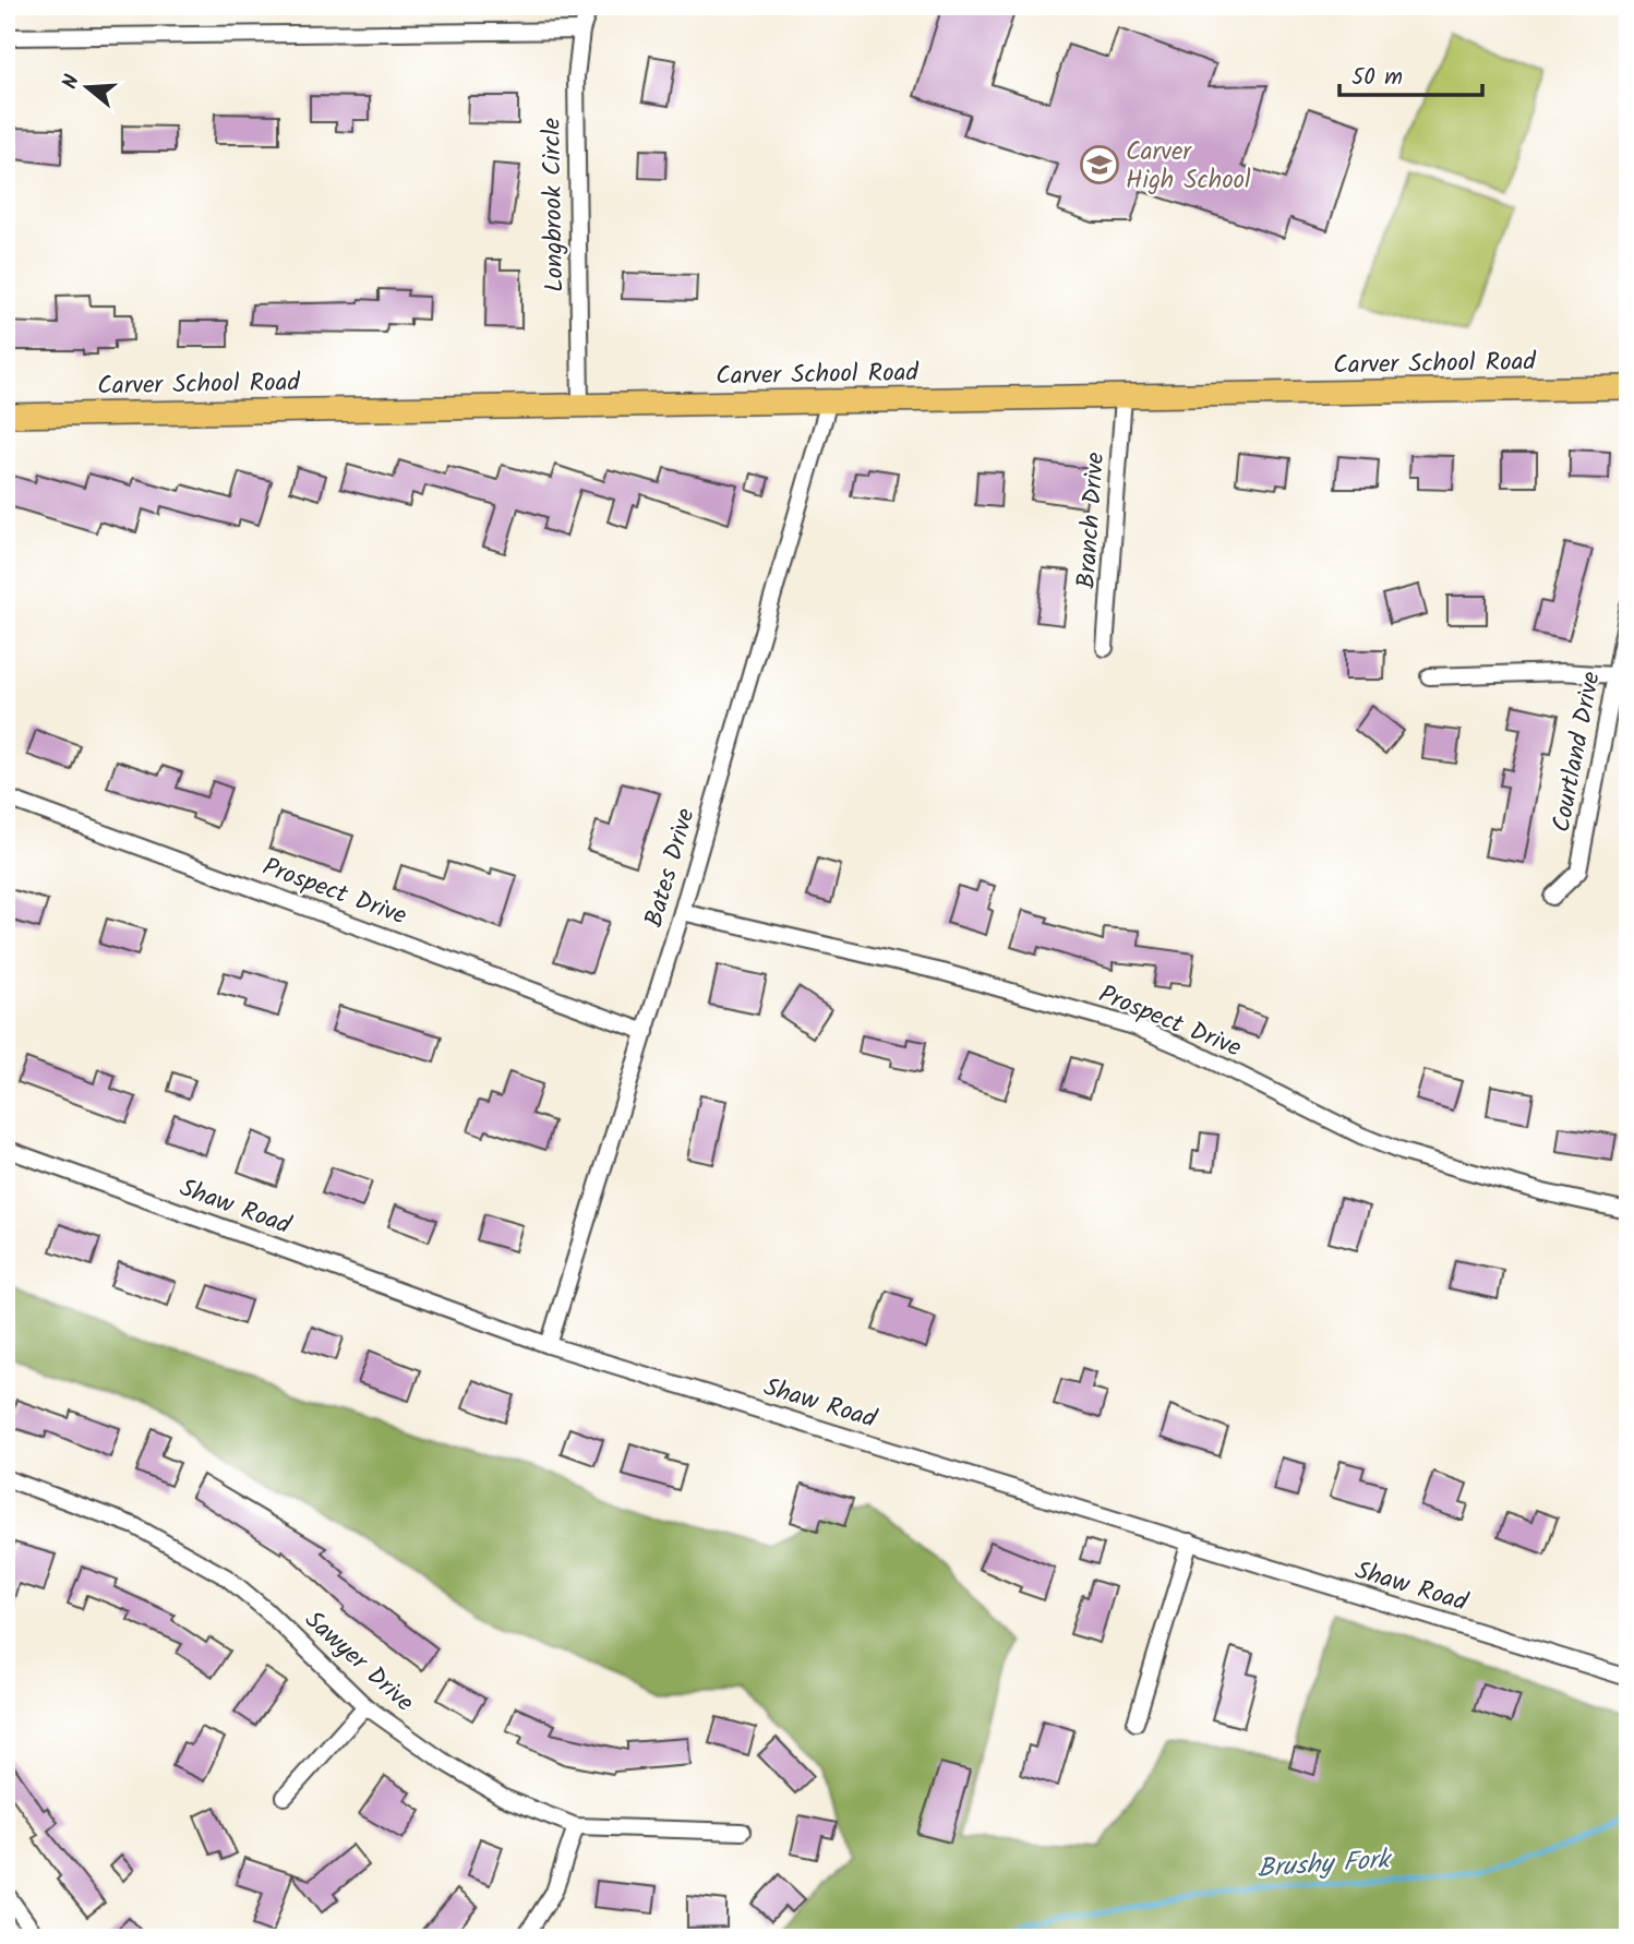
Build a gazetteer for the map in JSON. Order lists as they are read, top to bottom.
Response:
{
  "streets": {
    "main road": ["Carver School Road"],
    "street": [
      "Longbrook Circle",
      "Branch Drive",
      "Courtland Drive",
      "Bates Drive",
      "Prospect Drive",
      "Shaw Road",
      "Sawyer Drive"
    ]
  },
  "crossings": [
    ["Longbrook Circle", "Carver School Road"],
    ["Carver School Road", "Branch Drive"],
    ["Carver School Road", "Bates Drive"],
    ["Bates Drive", "Prospect Drive"],
    ["Bates Drive", "Shaw Road"]
  ],
  "water": ["Brushy Fork"],
  "places": {
    "school or university": ["Carver High School"]
  },
  "scale_bar": "50 m",
  "north": "left"
}
